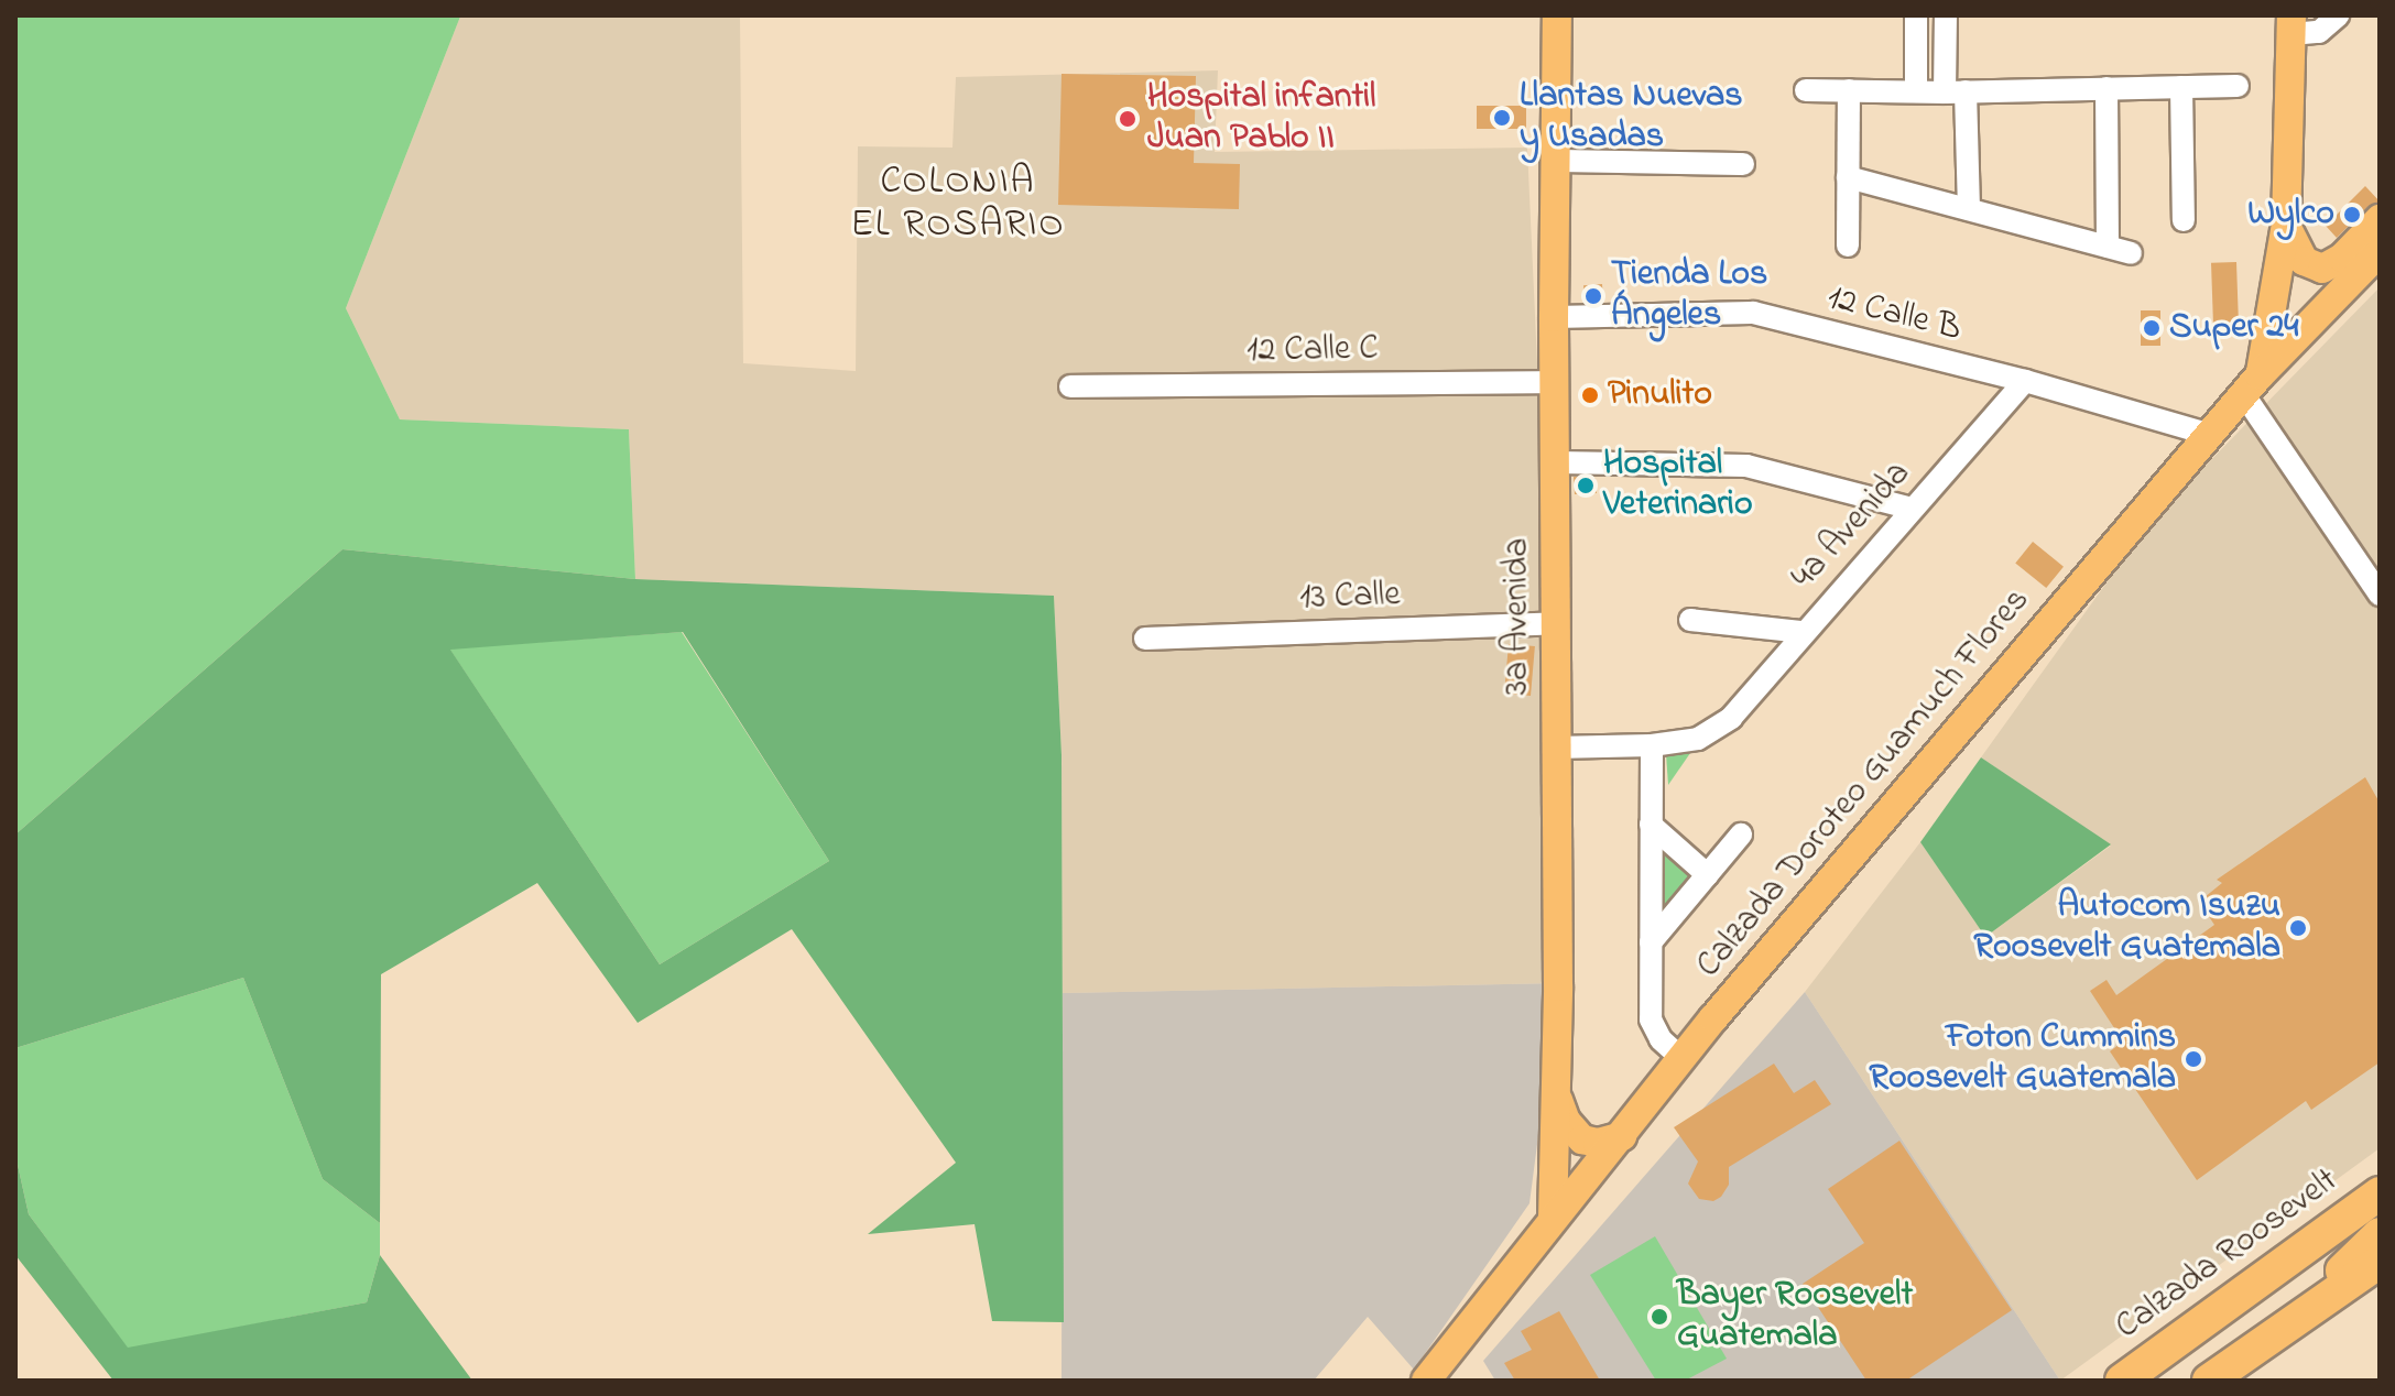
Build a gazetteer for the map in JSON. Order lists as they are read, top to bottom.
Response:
{
  "streets": {
    "highway": ["Calzada Roosevelt"],
    "main road": ["3a Avenida", "Calzada Doroteo Guamuch Flores"],
    "street": [
      "12 Calle B",
      "12 Calle C",
      "4a Avenida",
      "13 Calle"
    ]
  },
  "crossings": [
    ["12 Calle B", "4a Avenida"],
    ["12 Calle B", "3a Avenida"],
    ["12 Calle B", "Calzada Doroteo Guamuch Flores"],
    ["12 Calle C", "3a Avenida"],
    ["13 Calle", "3a Avenida"],
    ["3a Avenida", "Calzada Doroteo Guamuch Flores"]
  ],
  "districts": ["COLONIA EL ROSARIO"],
  "places": [
    "Llantas Nuevas y Usadas",
    "Hospital infantil Juan Pablo II",
    "Wylco",
    "Tienda Los Ángeles",
    "Super 24",
    "Pinulito",
    "Hospital Veterinario",
    "Autocom Isuzu Roosevelt Guatemala",
    "Foton Cummins Roosevelt Guatemala",
    "Bayer Roosevelt Guatemala"
  ]
}
